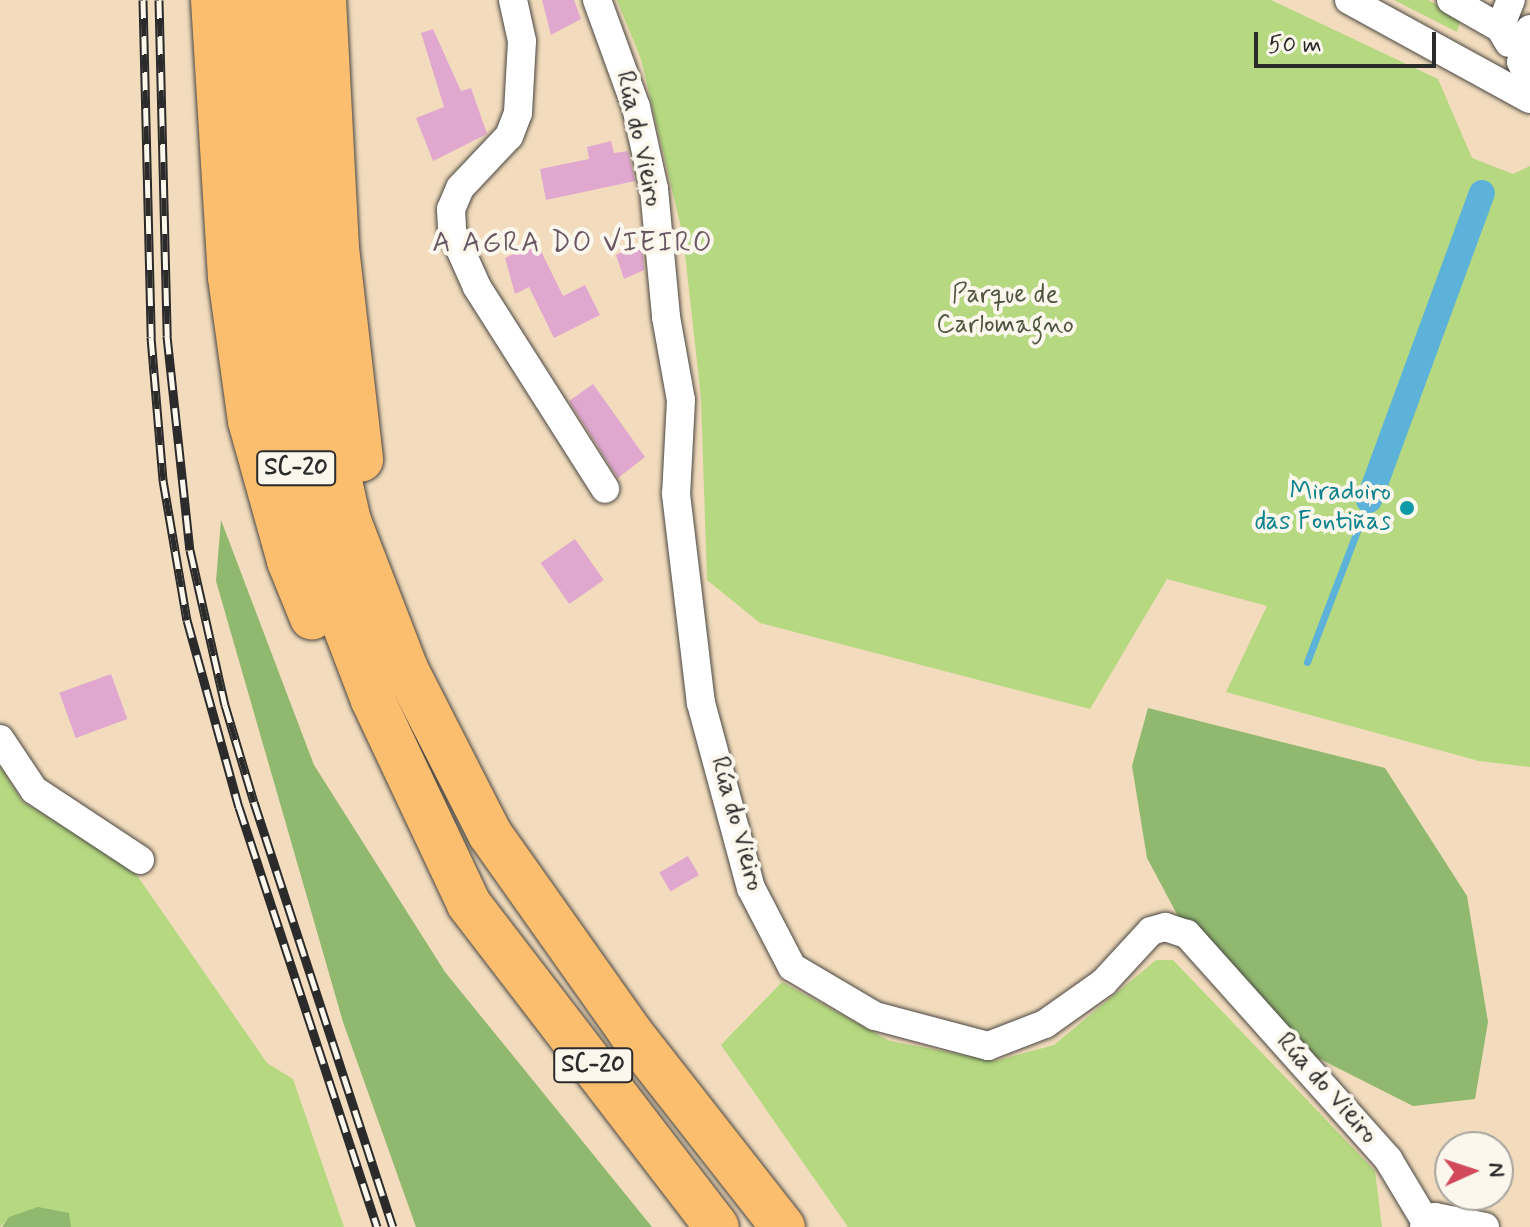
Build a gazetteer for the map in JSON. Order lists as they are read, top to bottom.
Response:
{
  "streets": {
    "highway": ["SC-20"],
    "street": ["Rúa do Vieiro"]
  },
  "districts": ["A AGRA DO VIEIRO"],
  "parks": ["Parque de Carlomagno"],
  "places": ["Miradoiro das Fontiñas"],
  "scale_bar": "50 m",
  "north": "right"
}
